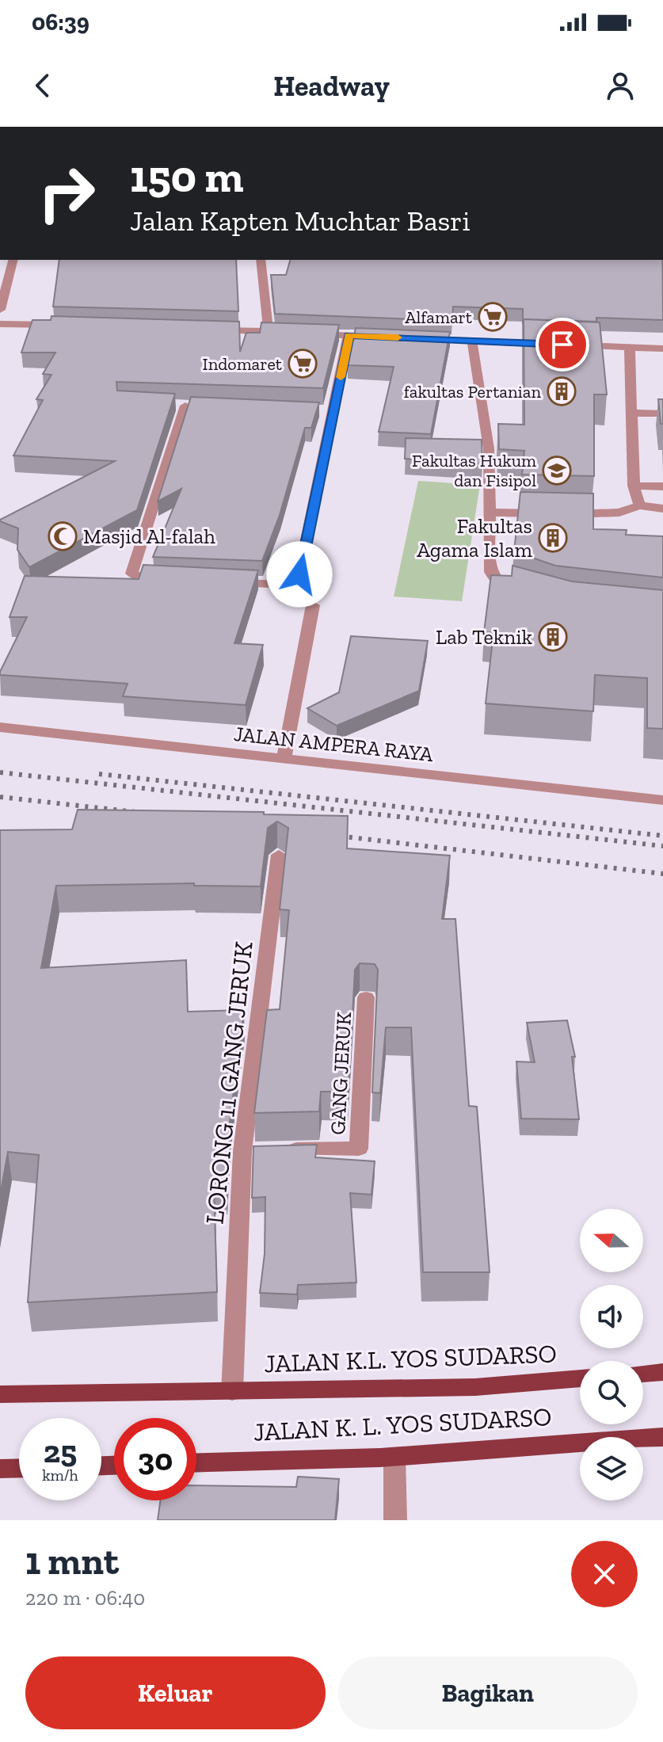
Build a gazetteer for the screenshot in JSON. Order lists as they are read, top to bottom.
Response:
{
  "streets": {
    "main road": ["JALAN K.L. YOS SUDARSO", "JALAN K. L. YOS SUDARSO"],
    "street": ["JALAN AMPERA RAYA", "GANG JERUK", "LORONG 11 GANG JERUK"]
  },
  "crossings": [
    ["GANG JERUK", "LORONG 11 GANG JERUK"],
    ["LORONG 11 GANG JERUK", "JALAN K.L. YOS SUDARSO"]
  ],
  "places": {
    "supermarket": ["Alfamart", "Indomaret"],
    "building": ["fakultas Pertanian", "Fakultas Agama Islam", "Lab Teknik"],
    "school or university": ["Fakultas Hukum dan Fisipol"],
    "mosque": ["Masjid Al-falah"]
  },
  "north": "left",
  "page": {
    "status": "06:39",
    "header": "Headway",
    "turn": ["150 m", "Jalan Kapten Muchtar Basri"],
    "speed": "25 km/h",
    "limit": "30",
    "heading": ["1 mnt", "220 m · 06:40"],
    "buttons": ["Keluar", "Bagikan"]
  }
}
